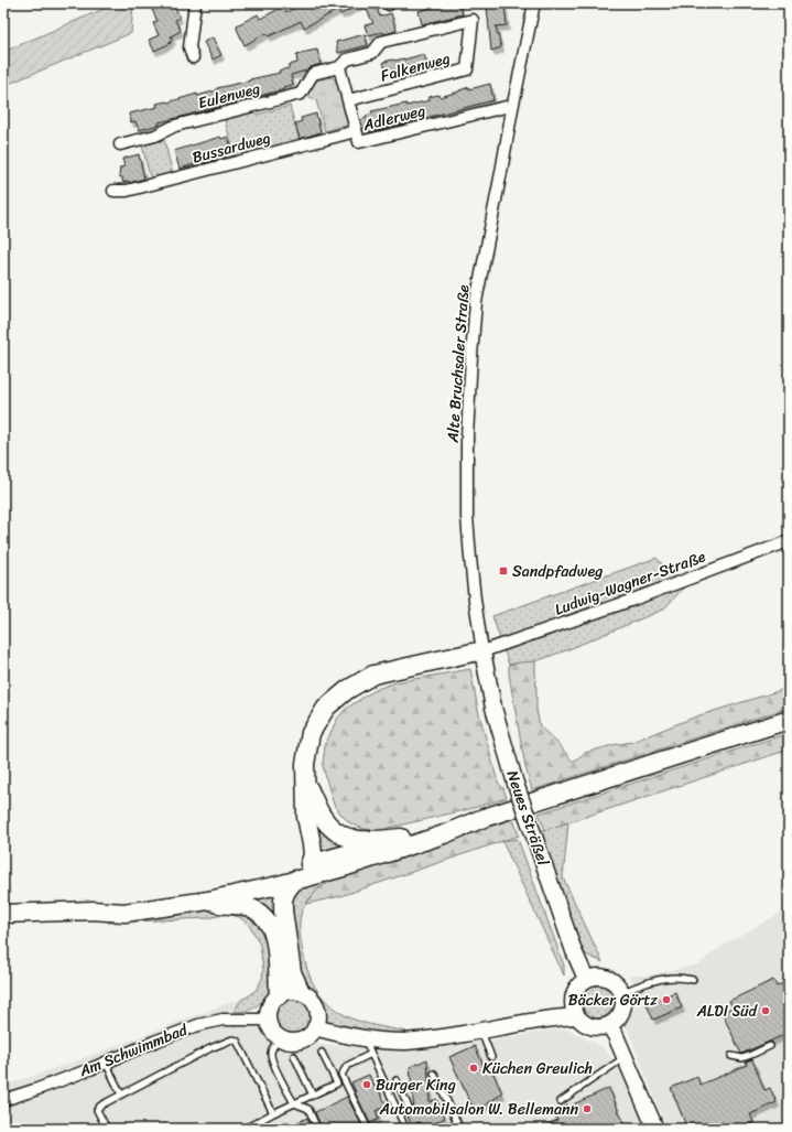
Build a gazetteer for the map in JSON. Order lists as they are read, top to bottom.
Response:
{
  "streets": {
    "street": [
      "Falkenweg",
      "Eulenweg",
      "Adlerweg",
      "Bussardweg",
      "Alte Bruchsaler Straße",
      "Ludwig-Wagner-Straße",
      "Neues Sträßel",
      "Am Schwimmbad"
    ]
  },
  "crossings": [
    ["Falkenweg", "Eulenweg"],
    ["Falkenweg", "Adlerweg"],
    ["Eulenweg", "Adlerweg"],
    ["Adlerweg", "Bussardweg"],
    ["Adlerweg", "Alte Bruchsaler Straße"],
    ["Alte Bruchsaler Straße", "Ludwig-Wagner-Straße"],
    ["Alte Bruchsaler Straße", "Neues Sträßel"],
    ["Ludwig-Wagner-Straße", "Neues Sträßel"]
  ],
  "places": {
    "transit": ["Sandpfadweg"],
    "other": [
      "Bäcker Görtz",
      "ALDI Süd",
      "Küchen Greulich",
      "Burger King",
      "Automobilsalon W. Bellemann"
    ]
  }
}
